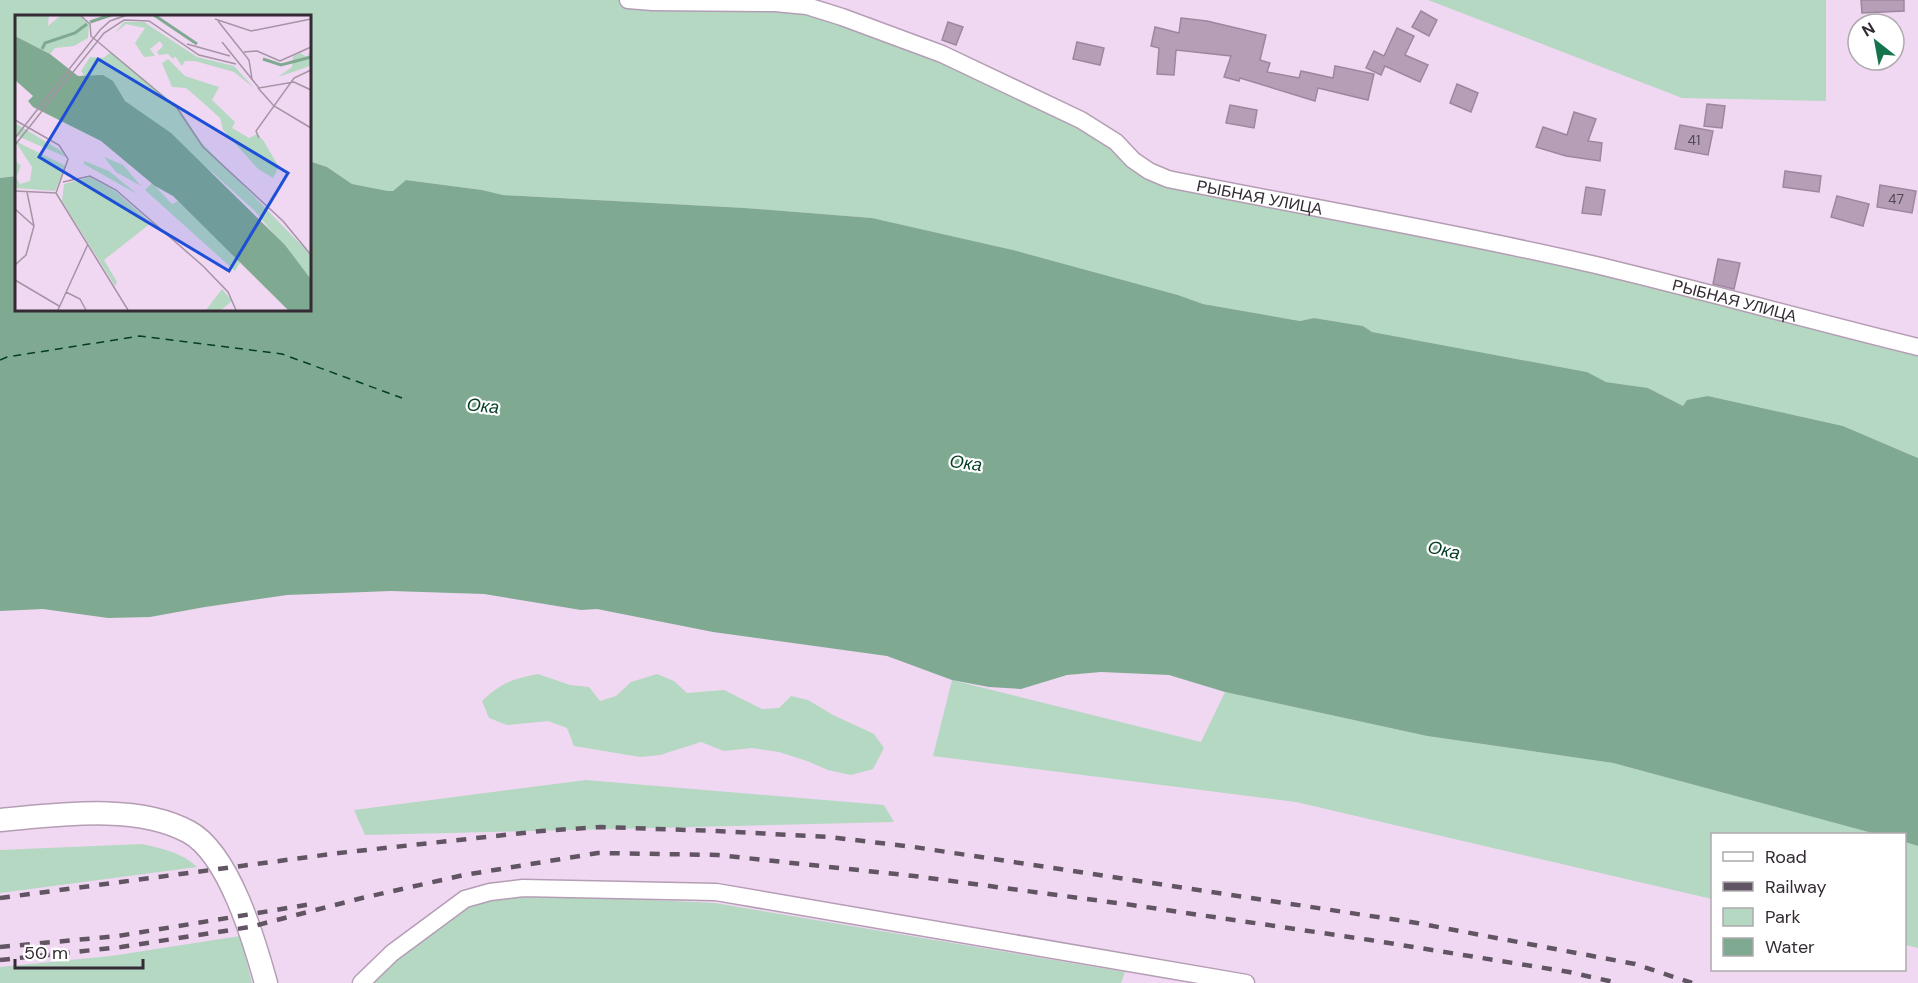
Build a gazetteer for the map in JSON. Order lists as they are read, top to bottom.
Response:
{
  "streets": {
    "street": ["РЫБНАЯ УЛИЦА"]
  },
  "water": ["Ока"],
  "house_numbers": ["41", "47"],
  "legend": [
    "Road",
    "Railway",
    "Park",
    "Water"
  ],
  "scale_bar": "50 m",
  "north": "top left"
}
